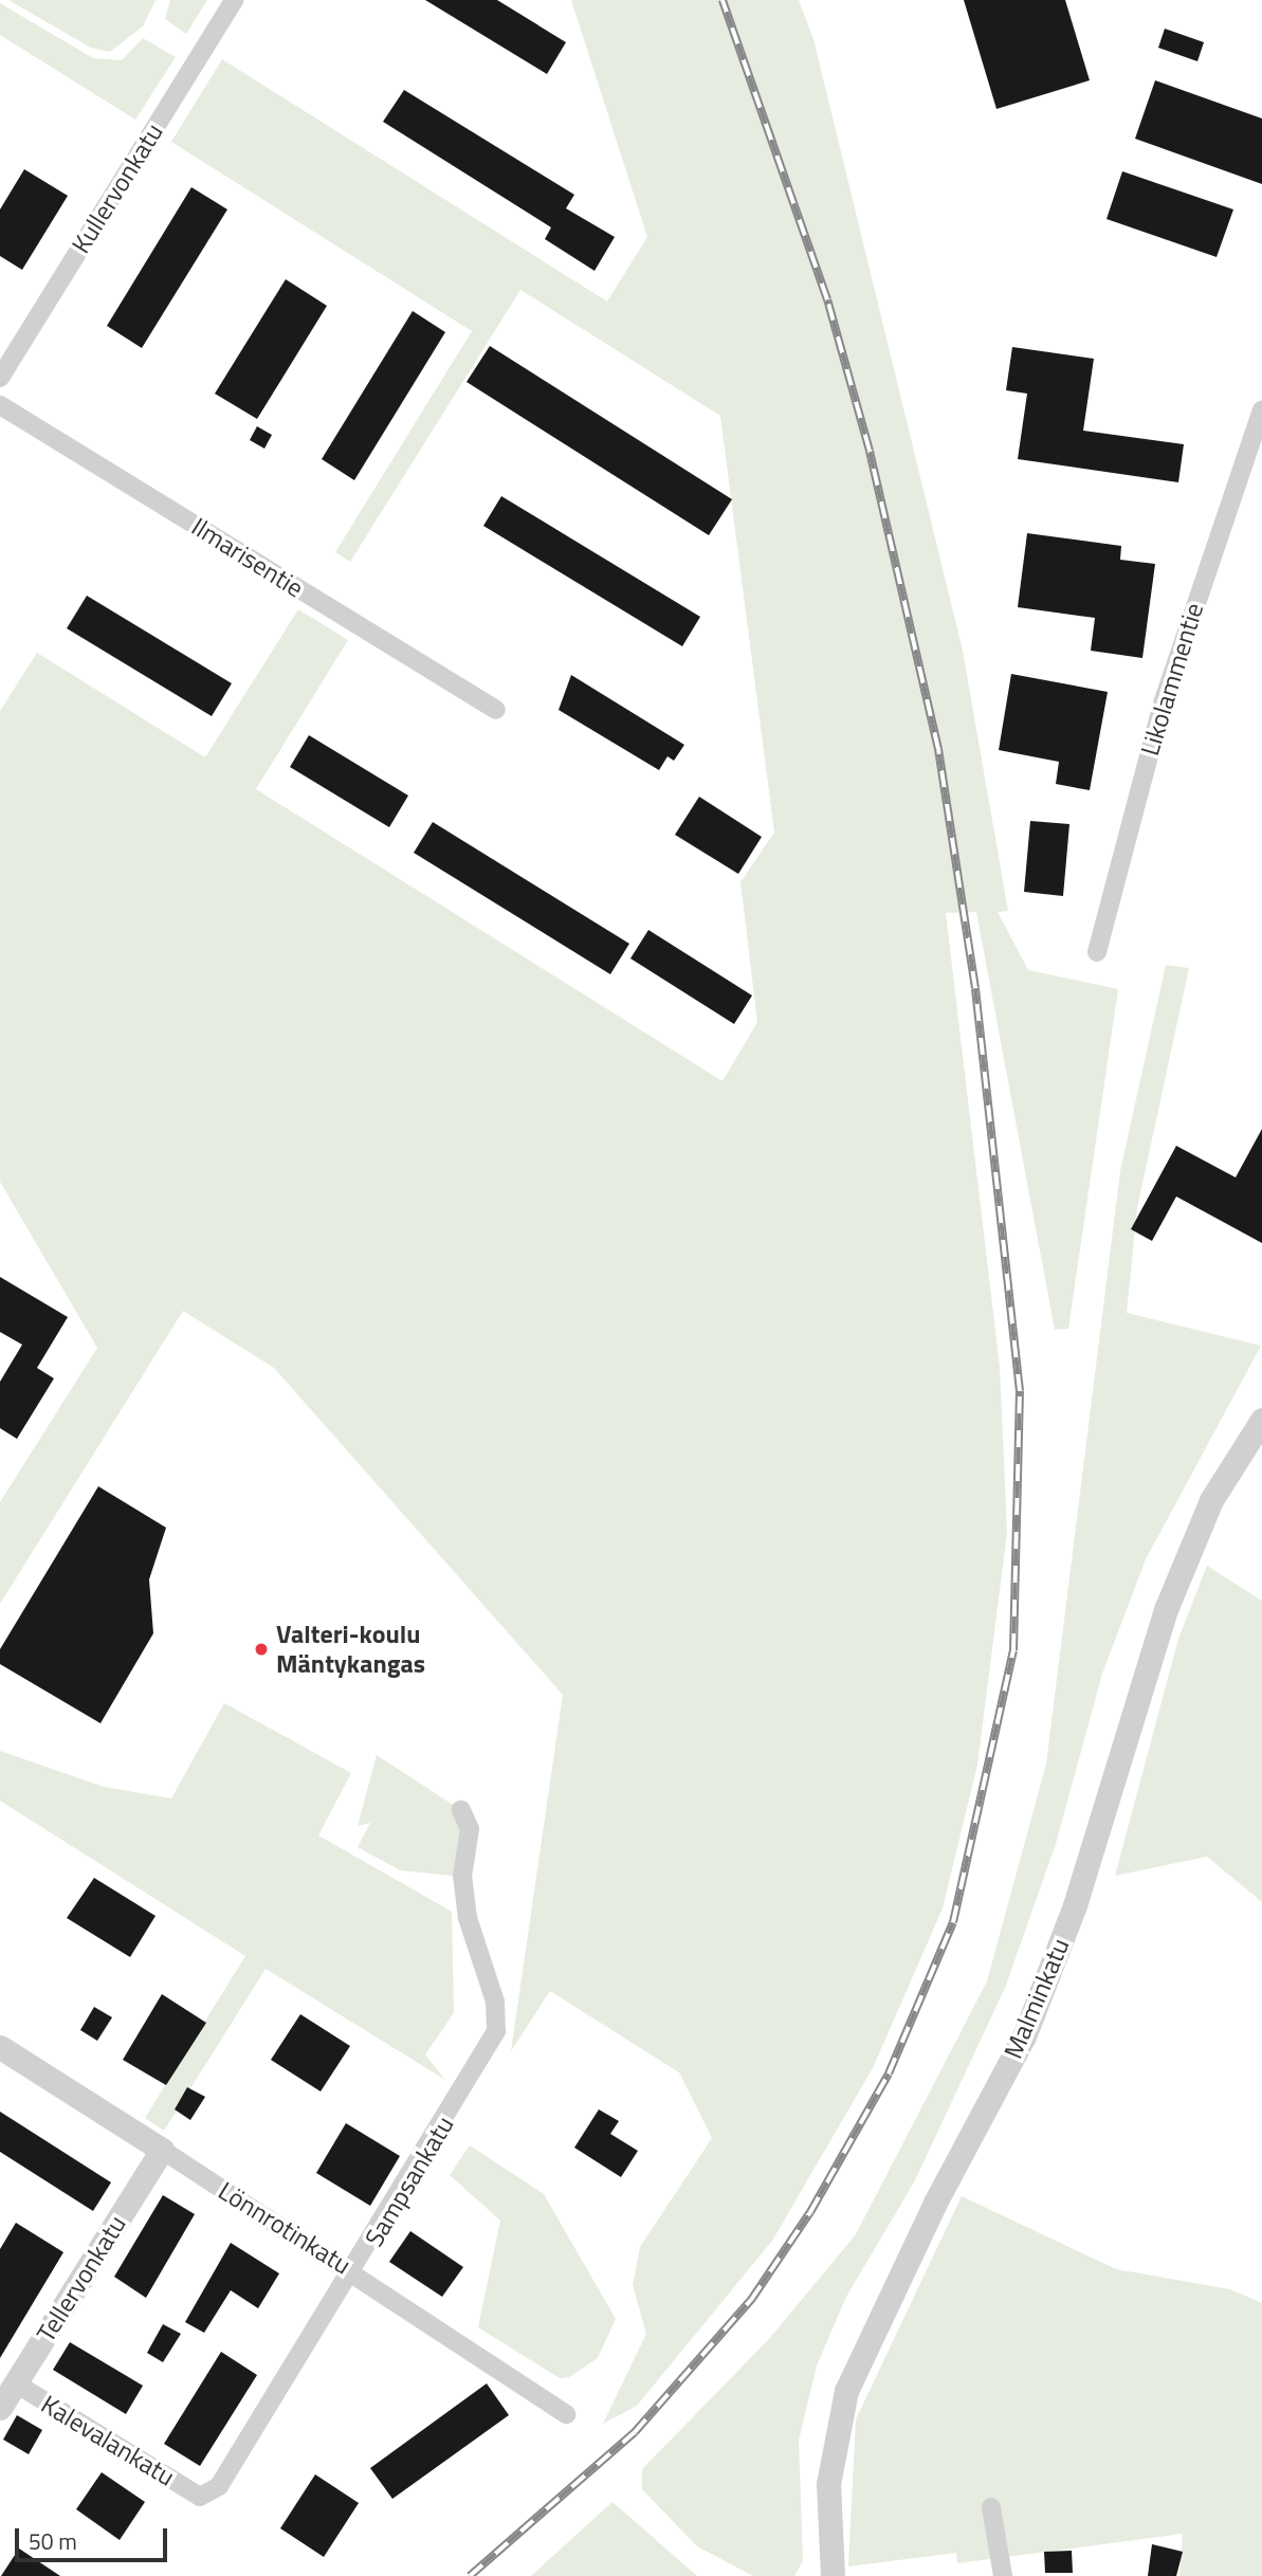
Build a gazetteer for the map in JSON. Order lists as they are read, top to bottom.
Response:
{
  "streets": {
    "street": [
      "Kullervonkatu",
      "Ilmarisentie",
      "Likolammentie",
      "Malminkatu",
      "Sampsankatu",
      "Lönnrotinkatu",
      "Tellervonkatu",
      "Kalevalankatu"
    ]
  },
  "crossings": [
    ["Sampsankatu", "Lönnrotinkatu"],
    ["Sampsankatu", "Kalevalankatu"],
    ["Lönnrotinkatu", "Tellervonkatu"],
    ["Tellervonkatu", "Kalevalankatu"]
  ],
  "places": ["Valteri-koulu Mäntykangas"],
  "scale_bar": "50 m"
}
